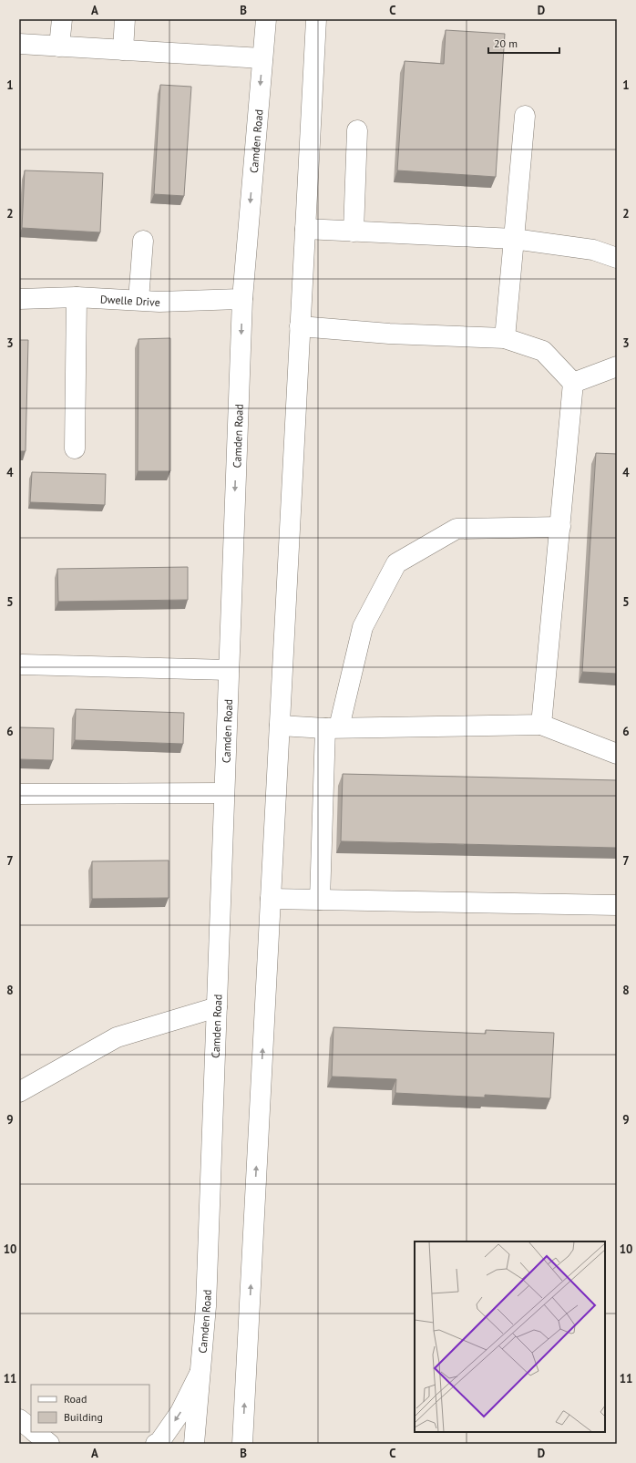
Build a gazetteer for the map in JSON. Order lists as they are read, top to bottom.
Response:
{
  "streets": {
    "street": ["Camden Road", "Dwelle Drive"]
  },
  "crossings": [
    ["Camden Road", "Dwelle Drive"]
  ],
  "legend": ["Road", "Building"],
  "scale_bar": "20 m",
  "grid": {
    "columns": [
      "A",
      "B",
      "C",
      "D"
    ],
    "rows": [
      "1",
      "2",
      "3",
      "4",
      "5",
      "6",
      "7",
      "8",
      "9",
      "10",
      "11"
    ]
  }
}
